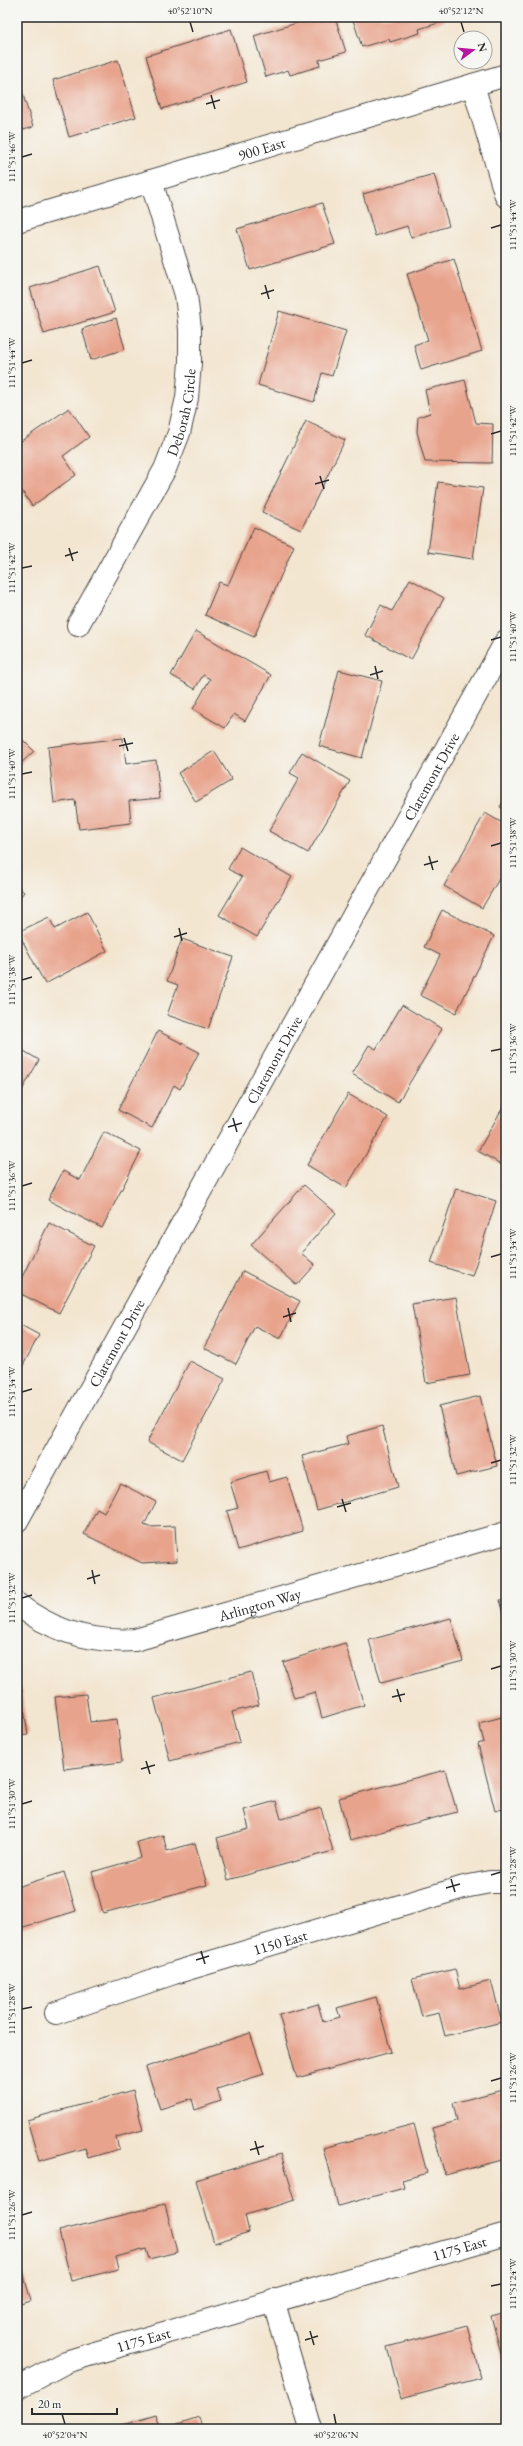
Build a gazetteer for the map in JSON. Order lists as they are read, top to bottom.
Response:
{
  "streets": {
    "street": [
      "900 East",
      "Deborah Circle",
      "Claremont Drive",
      "Arlington Way",
      "1150 East",
      "1175 East"
    ]
  },
  "crossings": [
    ["900 East", "Deborah Circle"]
  ],
  "scale_bar": "20 m",
  "north": "right",
  "coordinates": [
    "40°52'10\"N",
    "40°52'12\"N",
    "111°51'46\"W",
    "111°51'44\"W",
    "111°51'42\"W",
    "111°51'40\"W",
    "111°51'38\"W",
    "111°51'36\"W",
    "111°51'34\"W",
    "111°51'32\"W",
    "111°51'30\"W",
    "111°51'28\"W",
    "111°51'26\"W",
    "111°51'24\"W",
    "40°52'04\"N",
    "40°52'06\"N"
  ]
}
